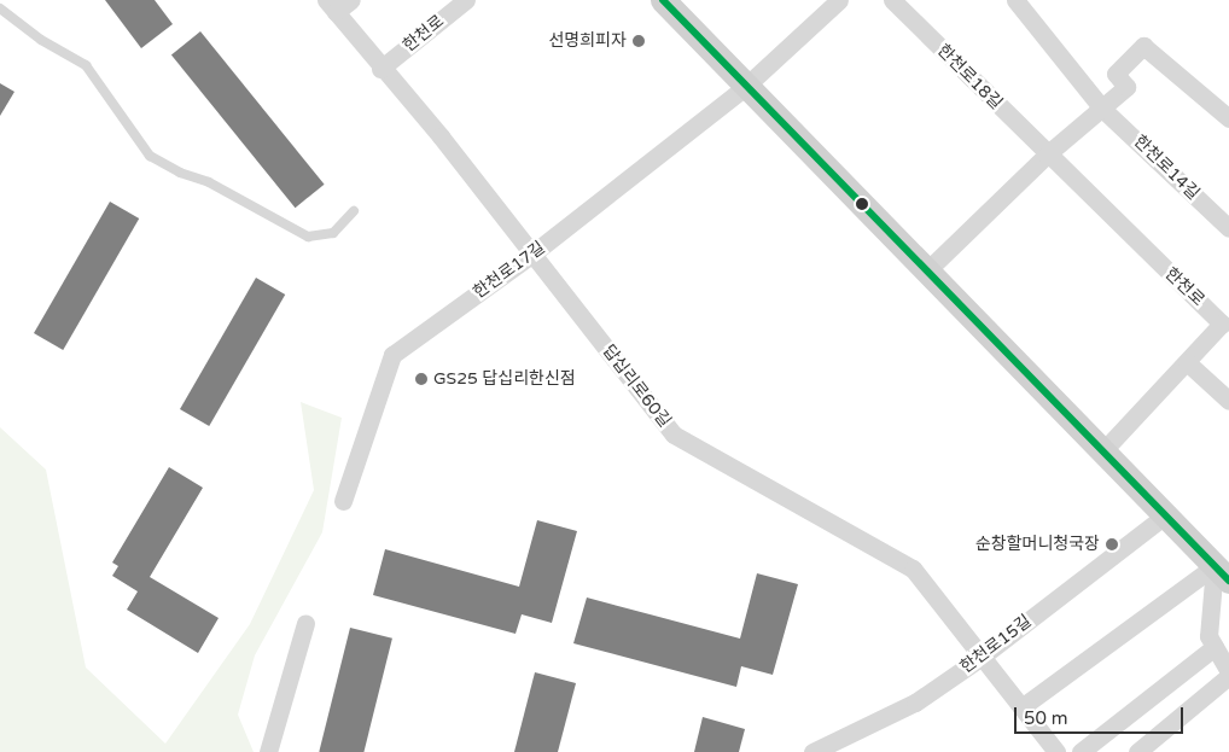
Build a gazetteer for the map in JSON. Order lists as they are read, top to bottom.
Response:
{
  "streets": {
    "street": [
      "한천로",
      "한천로18길",
      "한천로14길",
      "한천로17길",
      "답십리로60길",
      "한천로15길"
    ]
  },
  "crossings": [
    ["한천로", "한천로18길"],
    ["한천로", "답십리로60길"],
    ["한천로17길", "답십리로60길"],
    ["답십리로60길", "한천로15길"]
  ],
  "places": ["선명희피자", "GS25 답십리한신점", "순창할머니청국장"],
  "scale_bar": "50 m"
}
